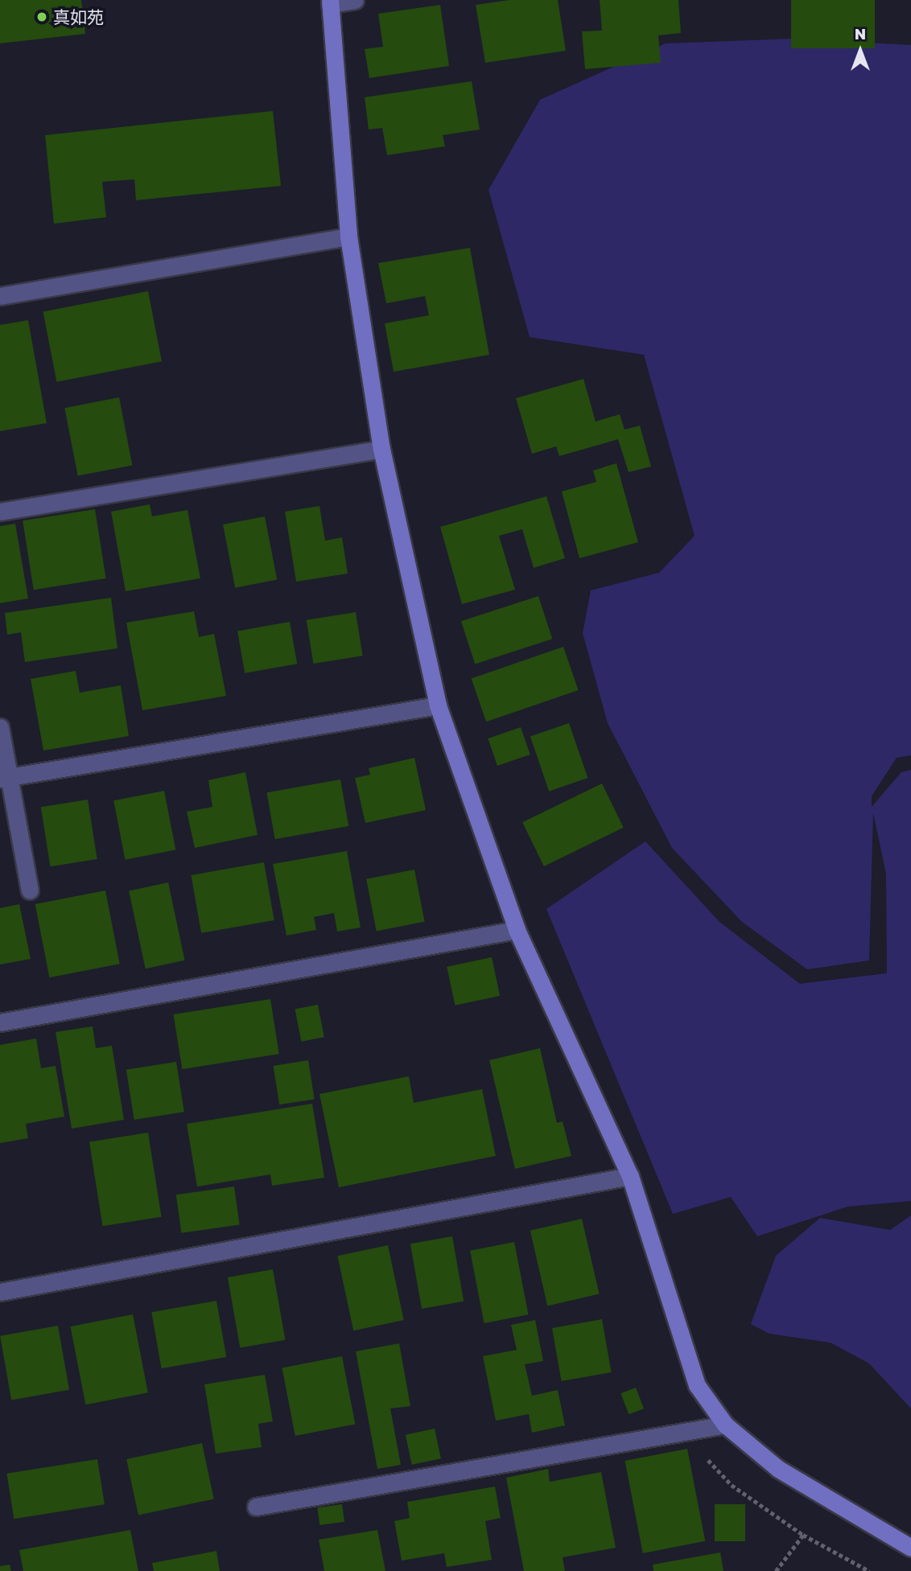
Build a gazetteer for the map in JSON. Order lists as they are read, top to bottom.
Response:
{
  "places": ["真如苑"],
  "north": "top"
}
